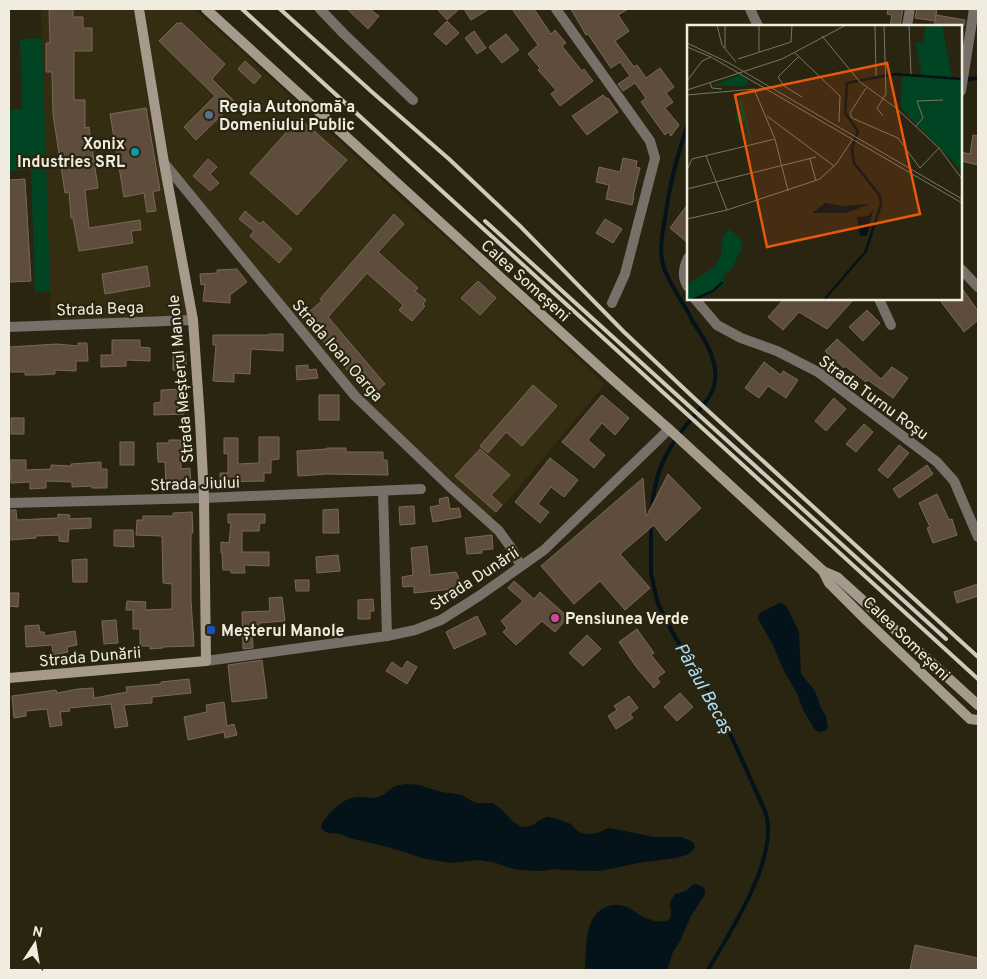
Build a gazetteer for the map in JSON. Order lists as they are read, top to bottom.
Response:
{
  "streets": {
    "main road": ["Calea Someșeni", "Strada Meșterul Manole", "Strada Dunării"],
    "street": [
      "Strada Bega",
      "Strada Ioan Oarga",
      "Strada Turnu Roșu",
      "Strada Jiului"
    ]
  },
  "crossings": [
    ["Calea Someșeni", "Strada Dunării"],
    ["Strada Bega", "Strada Meșterul Manole"],
    ["Strada Ioan Oarga", "Strada Meșterul Manole"],
    ["Strada Ioan Oarga", "Strada Dunării"],
    ["Strada Meșterul Manole", "Strada Jiului"],
    ["Strada Meșterul Manole", "Strada Dunării"]
  ],
  "water": ["Pârâul Becaș"],
  "places": {
    "other": ["Regia Autonomă a Domeniului Public", "Xonix Industries SRL", "Pensiunea Verde"],
    "transit": ["Meșterul Manole"]
  },
  "north": "top"
}
